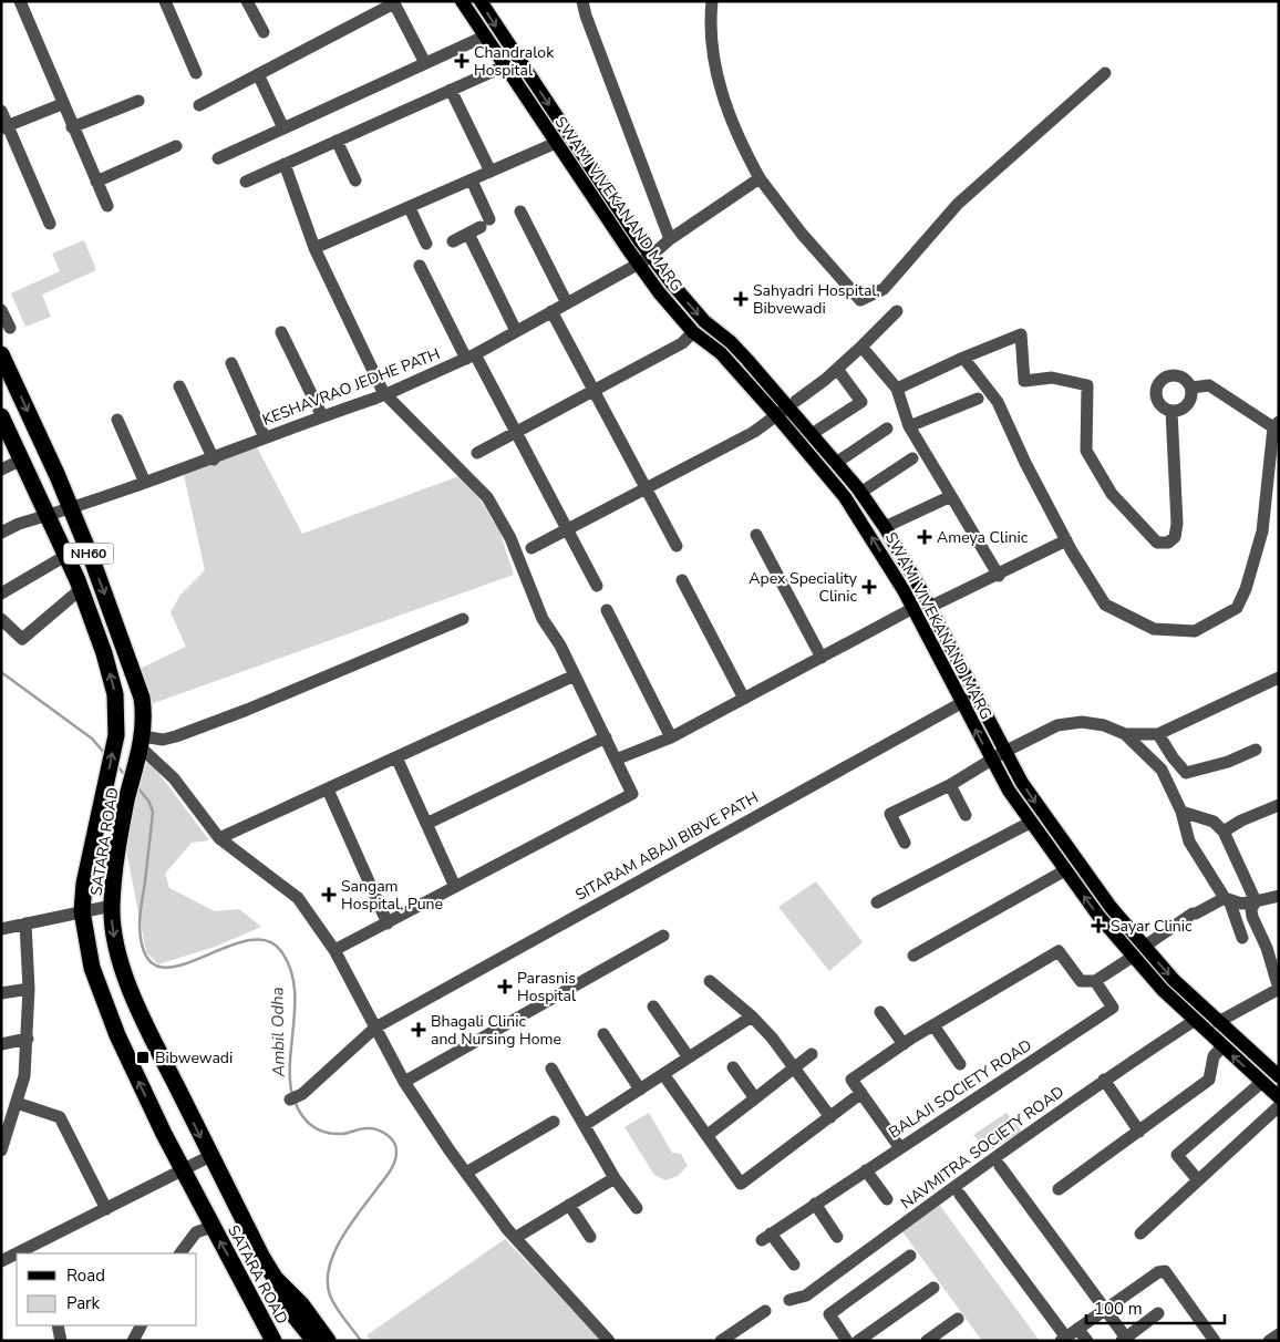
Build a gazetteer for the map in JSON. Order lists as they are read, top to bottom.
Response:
{
  "streets": {
    "highway": ["NH60", "SATARA ROAD"],
    "main road": ["SWAMI VIVEKANAND MARG"],
    "street": [
      "KESHAVRAO JEDHE PATH",
      "SITARAM ABAJI BIBVE PATH",
      "BALAJI SOCIETY ROAD",
      "NAVMITRA SOCIETY ROAD"
    ]
  },
  "crossings": [
    ["SWAMI VIVEKANAND MARG", "KESHAVRAO JEDHE PATH"],
    ["SWAMI VIVEKANAND MARG", "SITARAM ABAJI BIBVE PATH"],
    ["SWAMI VIVEKANAND MARG", "NAVMITRA SOCIETY ROAD"],
    ["KESHAVRAO JEDHE PATH", "SATARA ROAD"]
  ],
  "water": ["Ambil Odha"],
  "places": {
    "health": [
      "Chandralok Hospital",
      "Sahyadri Hospital, Bibvewadi",
      "Ameya Clinic",
      "Apex Speciality Clinic",
      "Sangam Hospital, Pune",
      "Sayar Clinic",
      "Parasnis Hospital",
      "Bhagali Clinic and Nursing Home"
    ],
    "transit": ["Bibwewadi"]
  },
  "legend": ["Road", "Park"],
  "scale_bar": "100 m"
}
